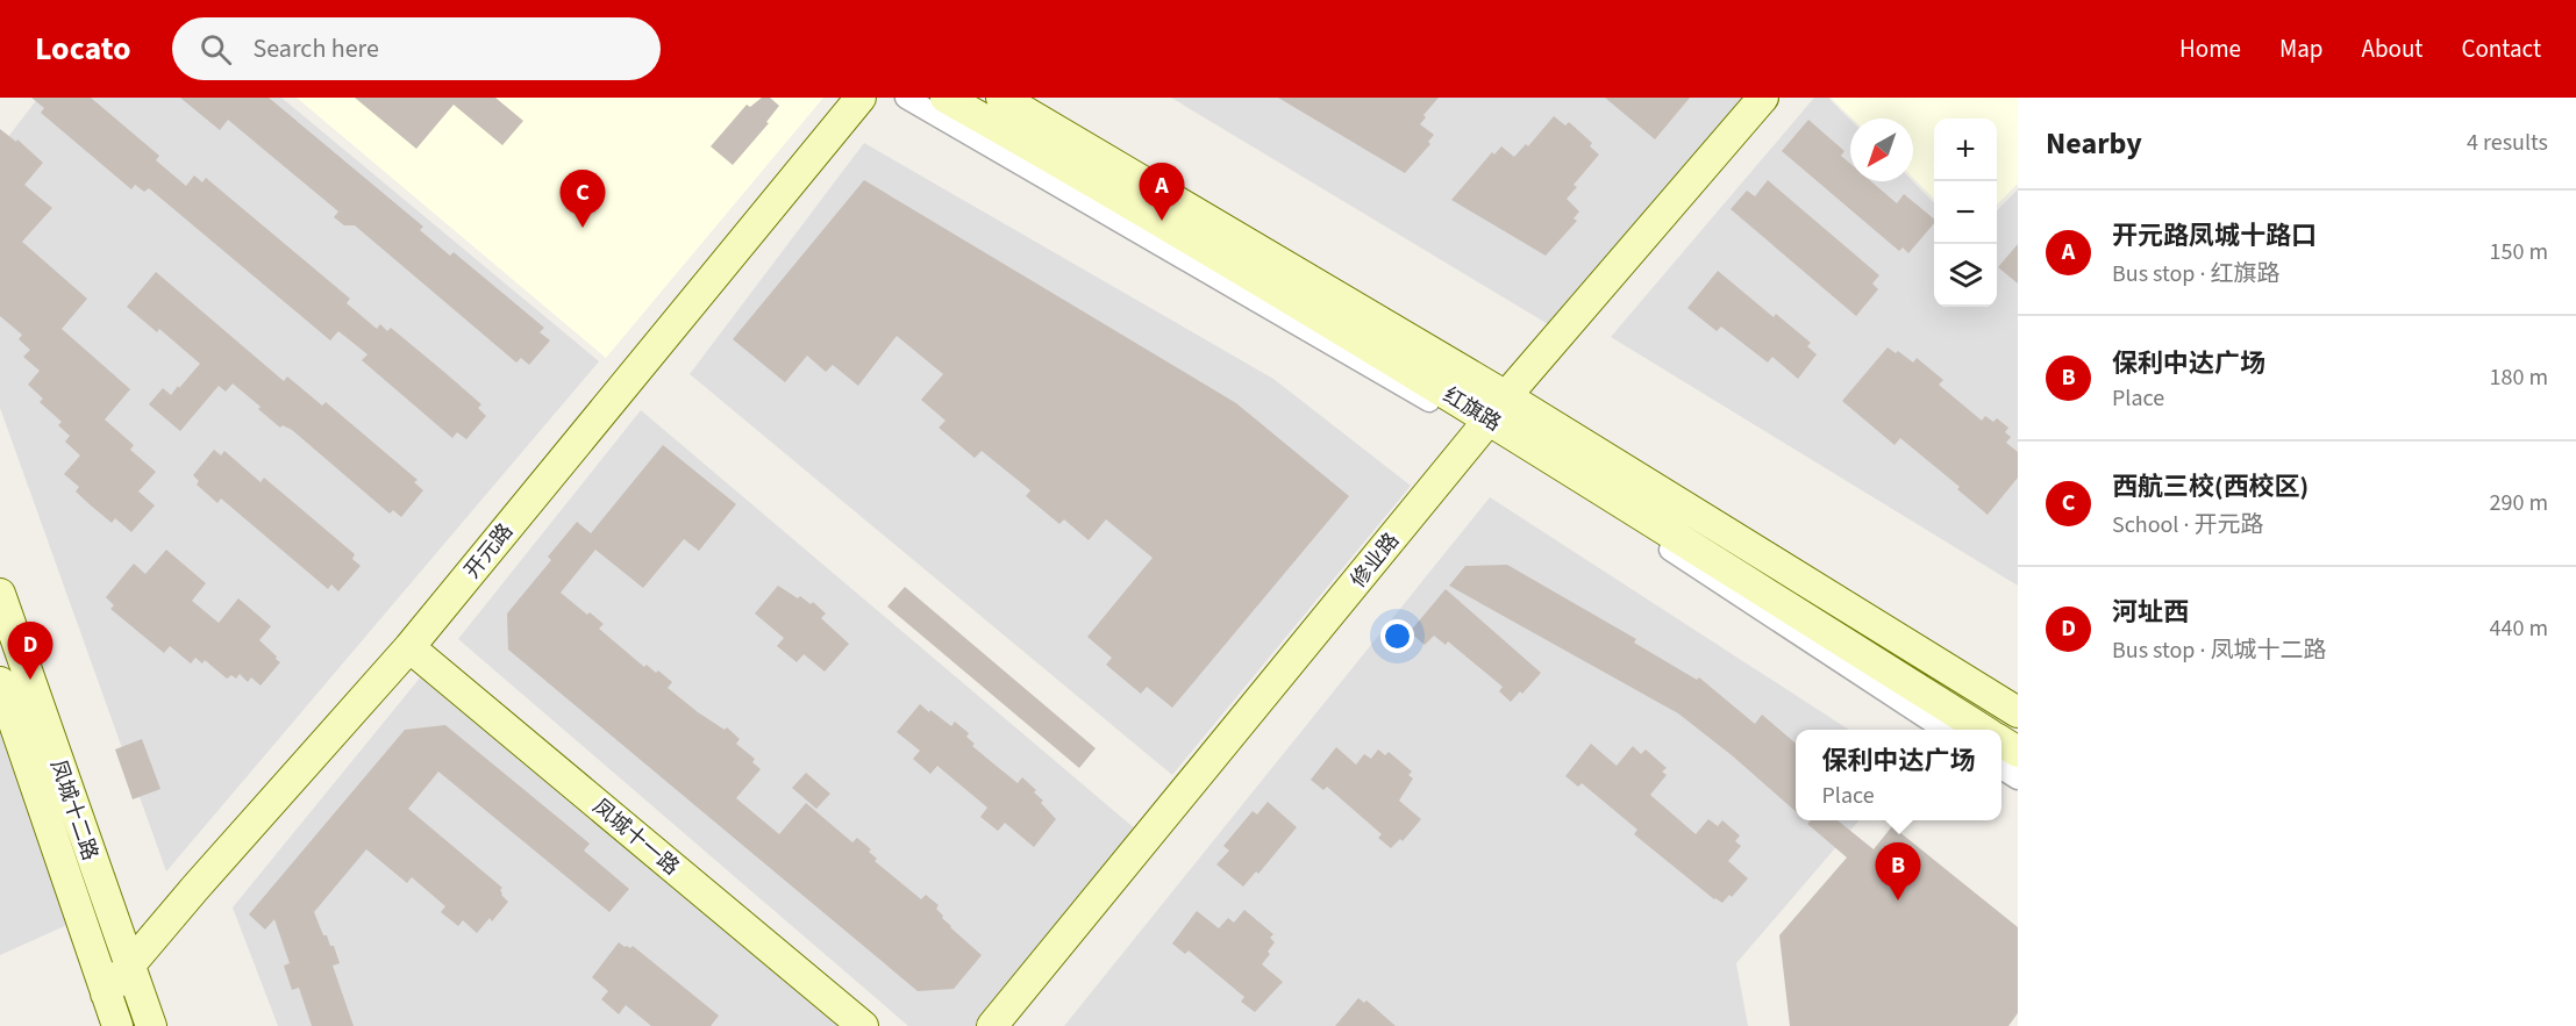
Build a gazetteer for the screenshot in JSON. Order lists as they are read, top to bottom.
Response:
{
  "streets": {
    "street": [
      "红旗路",
      "开元路",
      "修业路",
      "凤城十二路",
      "凤城十一路"
    ]
  },
  "crossings": [
    ["红旗路", "修业路"],
    ["开元路", "凤城十二路"],
    ["开元路", "凤城十一路"]
  ],
  "north": "bottom left",
  "page": {
    "header": "Locato",
    "search": "Search here",
    "nav": [
      "Home",
      "Map",
      "About",
      "Contact"
    ],
    "heading": ["Nearby", "4 results"],
    "map_buttons": ["+", "−"],
    "pins": [
      "A",
      "C",
      "D",
      "B"
    ],
    "list": [
      {
        "mark": "A",
        "name": "开元路凤城十路口",
        "note": "Bus stop · 红旗路",
        "value": "150 m"
      },
      {
        "mark": "B",
        "name": "保利中达广场",
        "note": "Place",
        "value": "180 m"
      },
      {
        "mark": "C",
        "name": "西航三校(西校区)",
        "note": "School · 开元路",
        "value": "290 m"
      },
      {
        "mark": "D",
        "name": "河址西",
        "note": "Bus stop · 凤城十二路",
        "value": "440 m"
      }
    ],
    "popup": ["保利中达广场", "Place"]
  }
}
